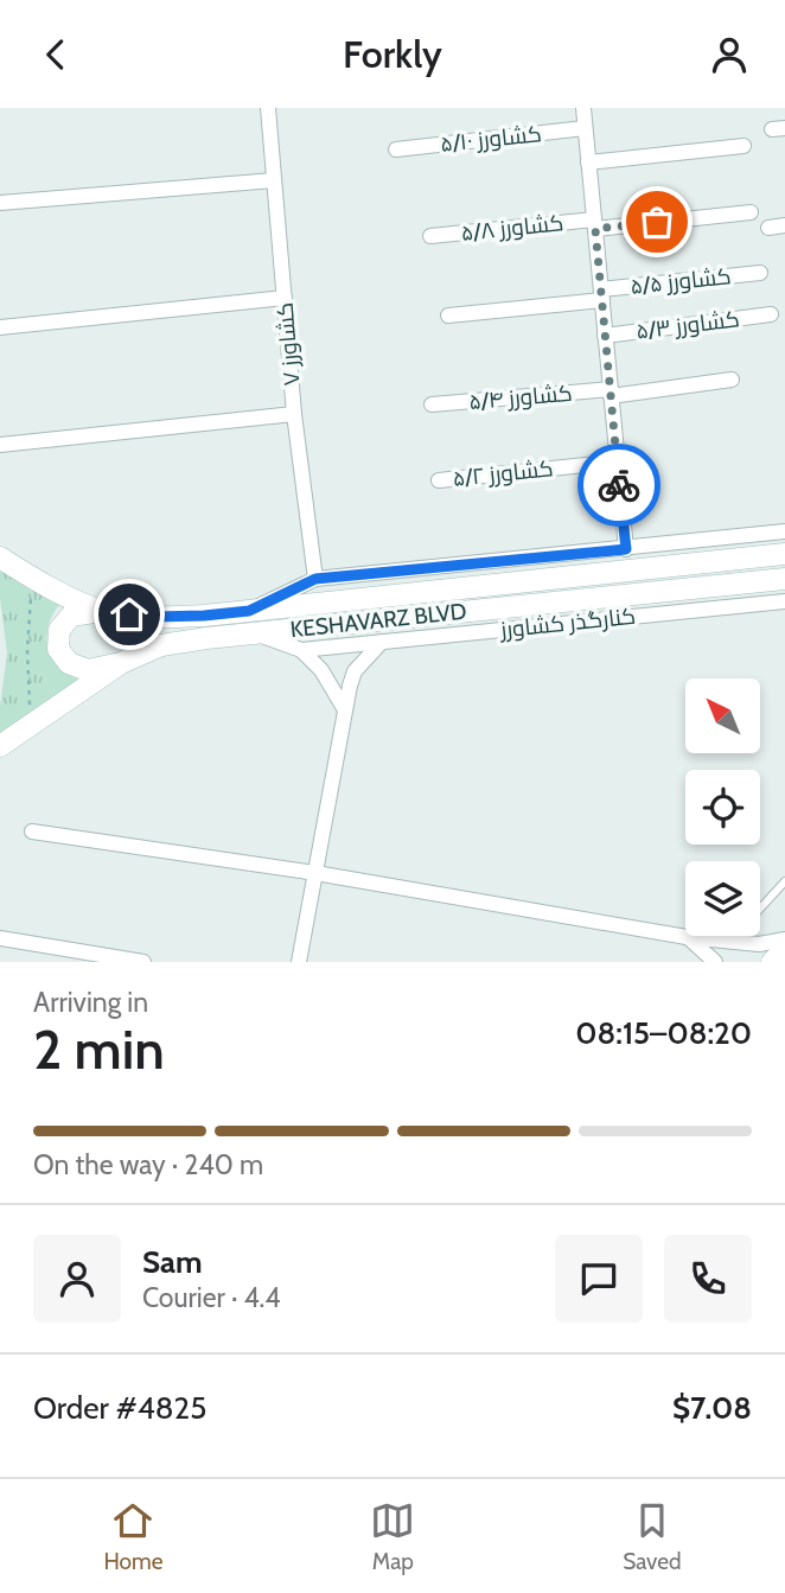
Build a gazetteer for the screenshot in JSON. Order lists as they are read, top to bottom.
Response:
{
  "streets": {
    "main road": ["KESHAVARZ BLVD"],
    "street": [
      "کشاورز ۵/۱۰",
      "کشاورز ۵/۸",
      "کشاورز ۵/۵",
      "کشاورز ۵/۳",
      "کشاورز ۷",
      "کشاورز ۵/۴",
      "کشاورز ۵/۲",
      "کنارگذر کشاورز"
    ]
  },
  "crossings": [
    ["KESHAVARZ BLVD", "کنارگذر کشاورز"]
  ],
  "north": "top left",
  "page": {
    "header": "Forkly",
    "heading": ["2 min", "Arriving in", "08:15–08:20"],
    "panel": [
      "Sam",
      "Courier · 4.4",
      "Order #4825",
      "$7.08"
    ],
    "bar": "On the way · 240 m",
    "tabs": ["Home", "Map", "Saved"]
  }
}
